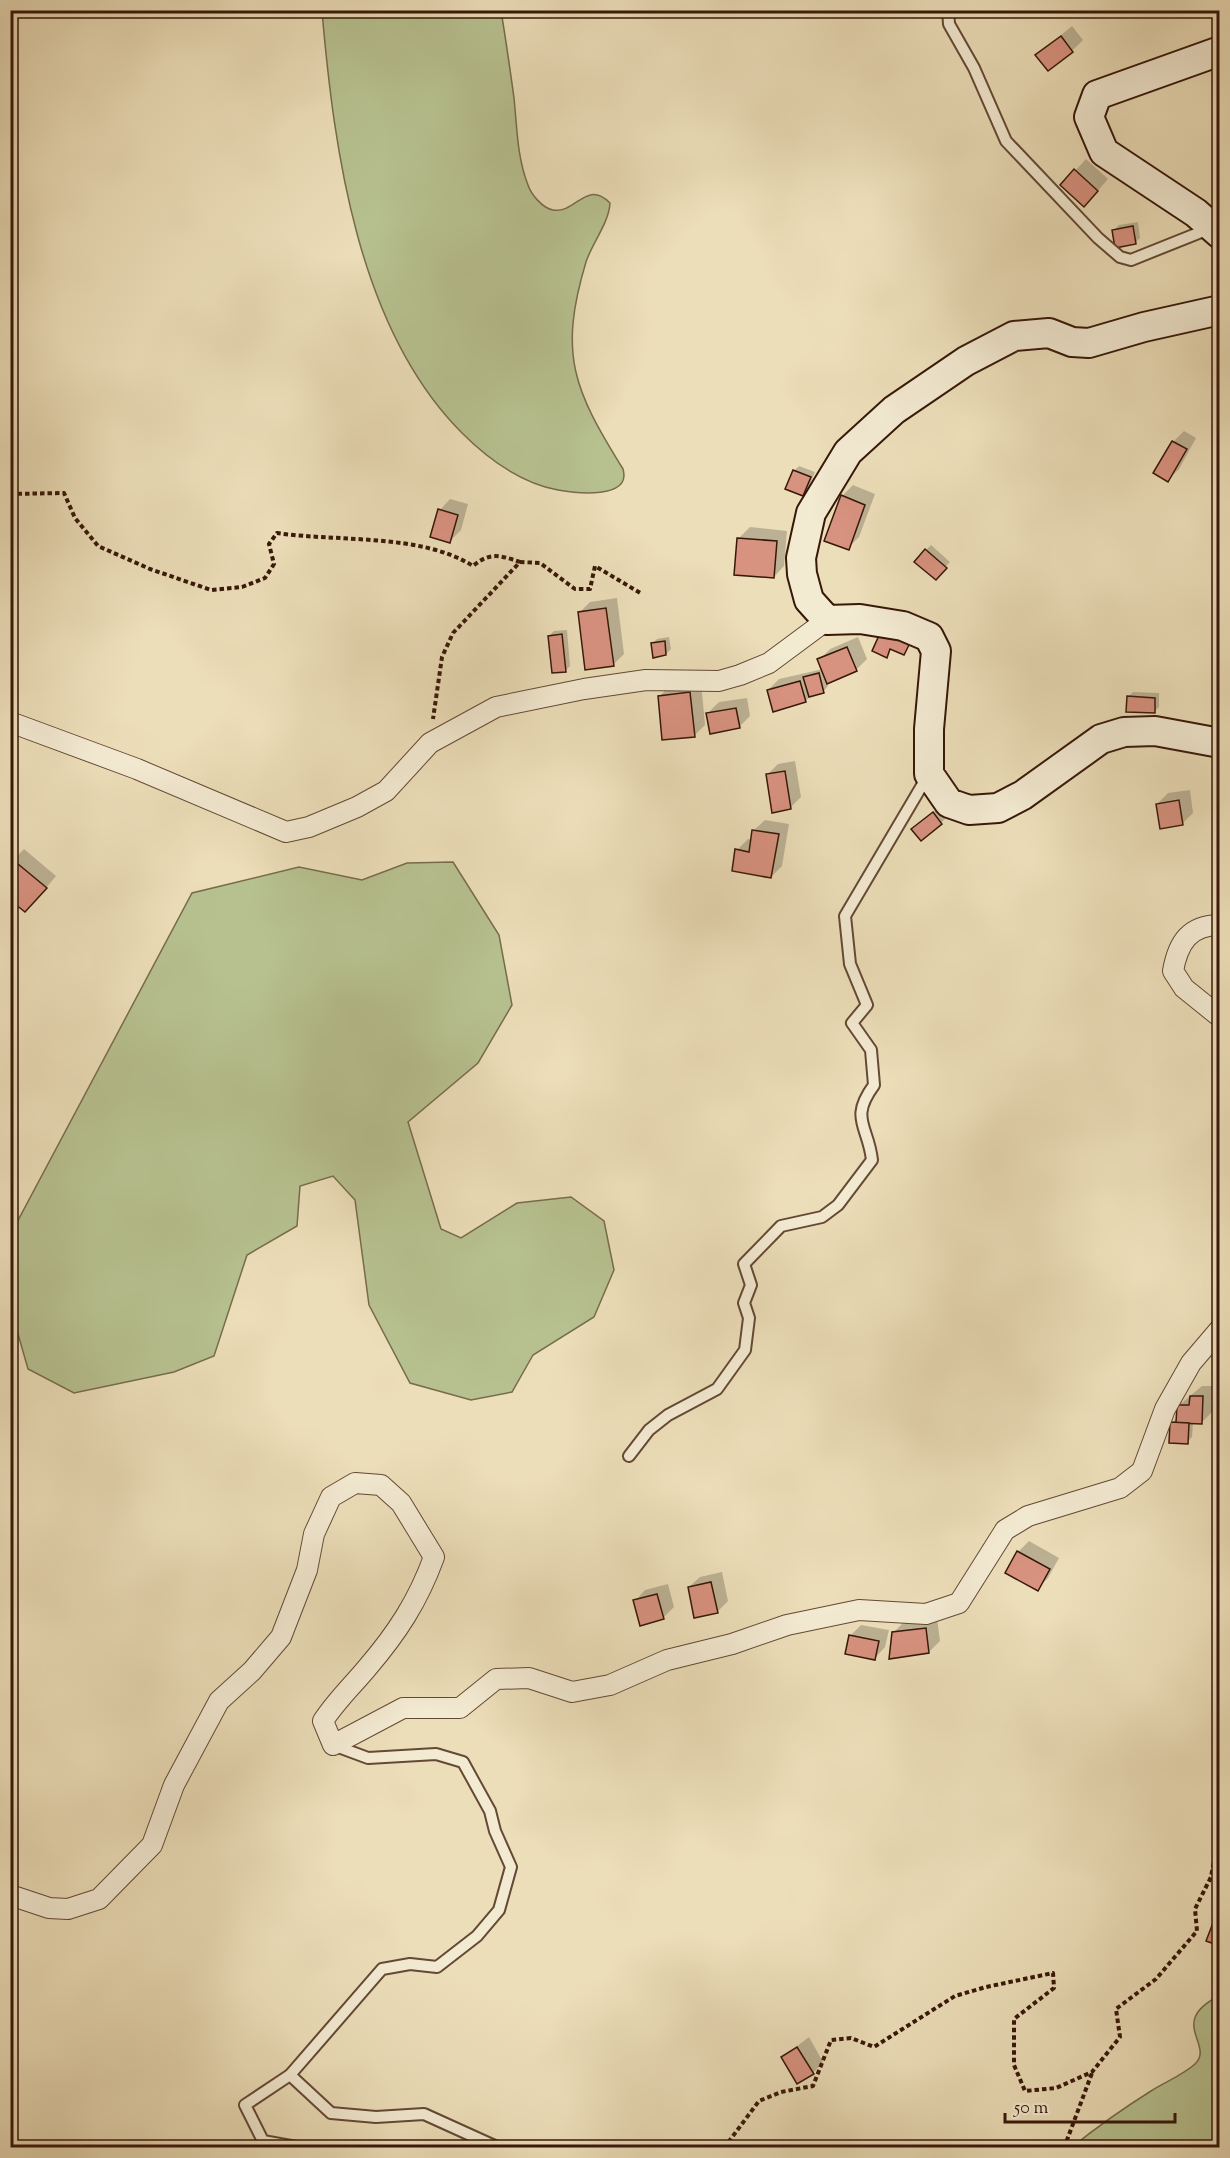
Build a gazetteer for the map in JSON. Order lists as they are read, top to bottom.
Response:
{
  "scale_bar": "50 m"
}
